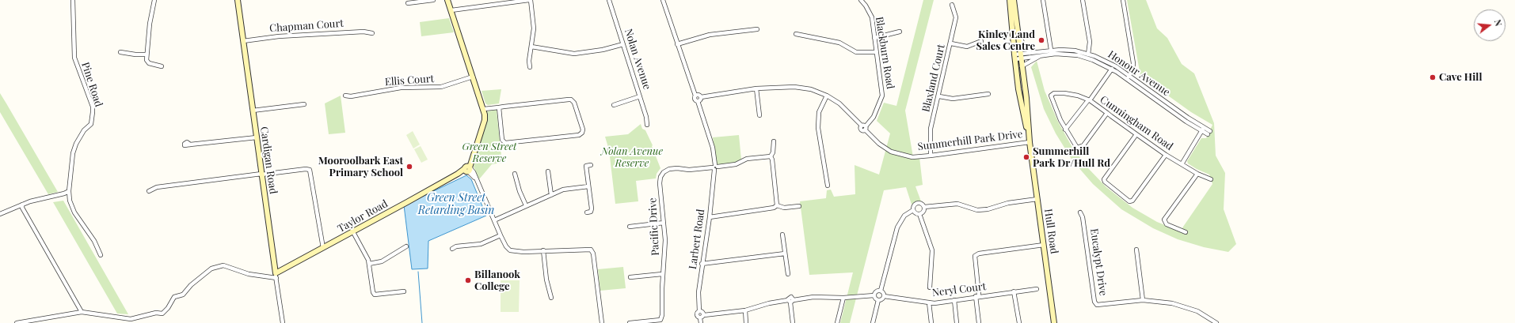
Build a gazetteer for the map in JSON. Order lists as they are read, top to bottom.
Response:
{
  "streets": {
    "street": [
      "Chapman Court",
      "Blackburn Road",
      "Nolan Avenue",
      "Honour Avenue",
      "Blaxland Court",
      "Ellis Court",
      "Pine Road",
      "Cunningham Road",
      "Summerhill Park Drive",
      "Cardigan Road",
      "Taylor Road",
      "Pacific Drive",
      "Hull Road",
      "Larbert Road",
      "Eucalypt Drive",
      "Neryl Court"
    ]
  },
  "crossings": [
    ["Chapman Court", "Cardigan Road"],
    ["Blackburn Road", "Summerhill Park Drive"],
    ["Honour Avenue", "Hull Road"],
    ["Blaxland Court", "Summerhill Park Drive"],
    ["Summerhill Park Drive", "Hull Road"],
    ["Summerhill Park Drive", "Larbert Road"],
    ["Cardigan Road", "Taylor Road"],
    ["Pacific Drive", "Larbert Road"]
  ],
  "water": ["Green Street Retarding Basin"],
  "parks": ["Green Street Reserve", "Nolan Avenue Reserve"],
  "places": [
    "Kinley Land Sales Centre",
    "Cave Hill",
    "Summerhill Park Dr/Hull Rd",
    "Mooroolbark East Primary School",
    "Billanook College"
  ],
  "north": "right"
}
